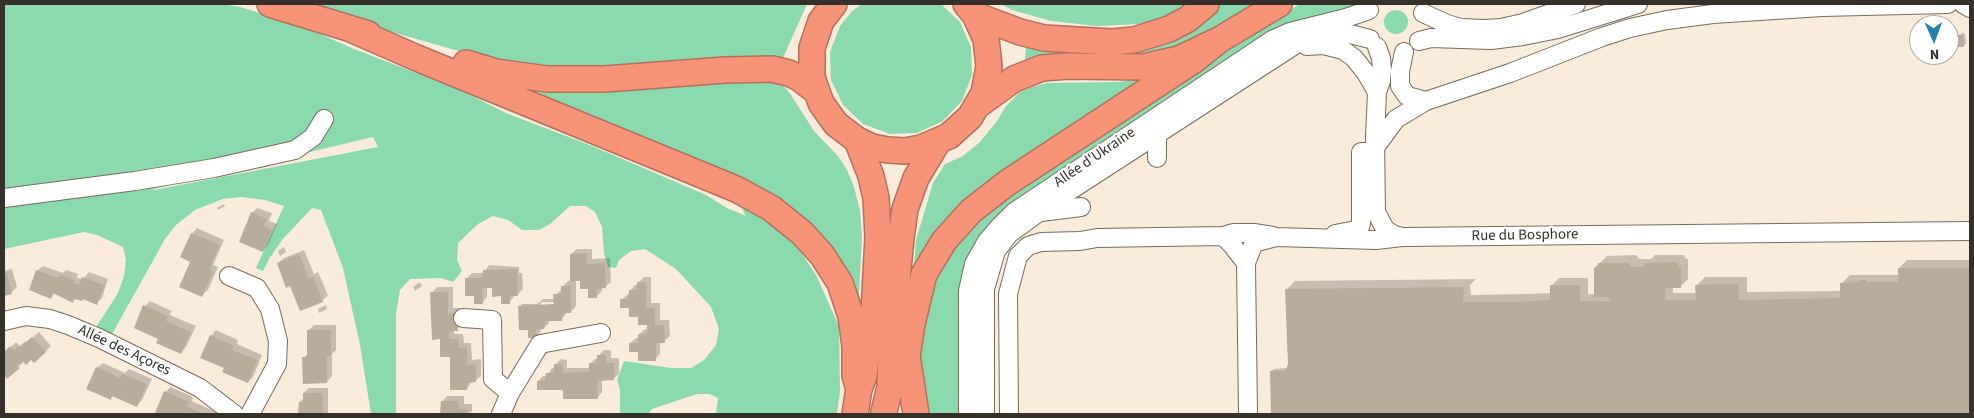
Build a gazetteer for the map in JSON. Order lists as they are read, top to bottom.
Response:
{
  "streets": {
    "street": ["Allée d'Ukraine", "Rue du Bosphore", "Allée des Açores"]
  },
  "north": "bottom"
}
